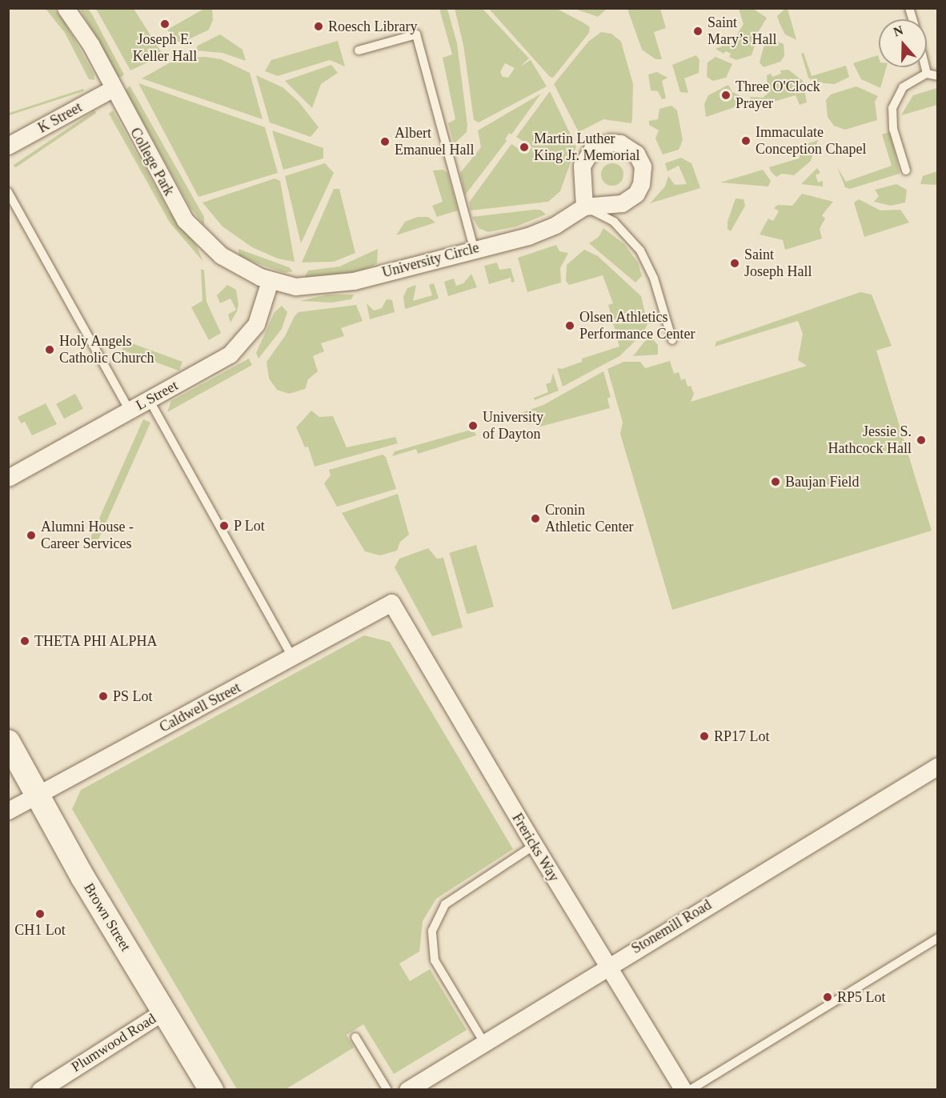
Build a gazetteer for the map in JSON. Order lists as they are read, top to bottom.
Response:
{
  "streets": {
    "street": [
      "K Street",
      "College Park",
      "University Circle",
      "L Street",
      "Caldwell Street",
      "Frericks Way",
      "Brown Street",
      "Stonemill Road",
      "Plumwood Road"
    ]
  },
  "crossings": [
    ["K Street", "College Park"],
    ["College Park", "University Circle"],
    ["College Park", "L Street"],
    ["University Circle", "L Street"],
    ["Caldwell Street", "Frericks Way"],
    ["Caldwell Street", "Brown Street"],
    ["Frericks Way", "Stonemill Road"],
    ["Brown Street", "Plumwood Road"]
  ],
  "places": [
    "Joseph E. Keller Hall",
    "Roesch Library",
    "Saint Mary’s Hall",
    "Three O'Clock Prayer",
    "Immaculate Conception Chapel",
    "Albert Emanuel Hall",
    "Martin Luther King Jr. Memorial",
    "Saint Joseph Hall",
    "Olsen Athletics Performance Center",
    "Holy Angels Catholic Church",
    "University of Dayton",
    "Jessie S. Hathcock Hall",
    "Baujan Field",
    "Cronin Athletic Center",
    "P Lot",
    "Alumni House - Career Services",
    "THETA PHI ALPHA",
    "PS Lot",
    "RP17 Lot",
    "CH1 Lot",
    "RP5 Lot"
  ],
  "north": "top"
}
